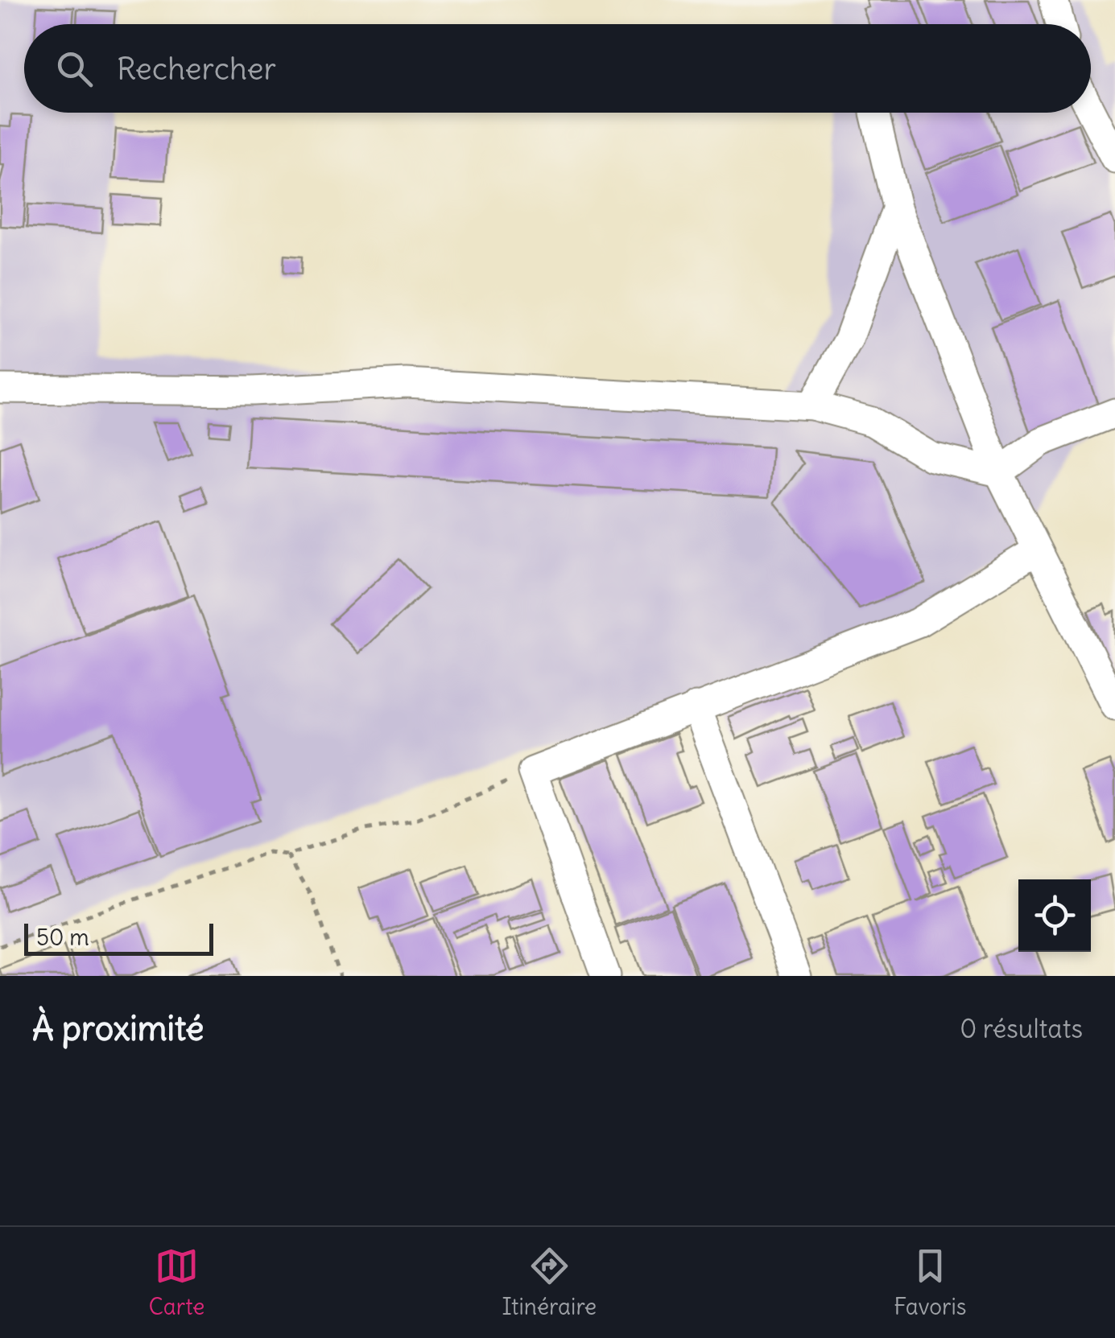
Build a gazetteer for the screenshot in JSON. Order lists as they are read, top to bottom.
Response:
{
  "scale_bar": "50 m",
  "page": {
    "search": "Rechercher",
    "scale": "50 m",
    "heading": ["À proximité", "0 résultats"],
    "nav": ["Carte", "Itinéraire", "Favoris"]
  }
}
